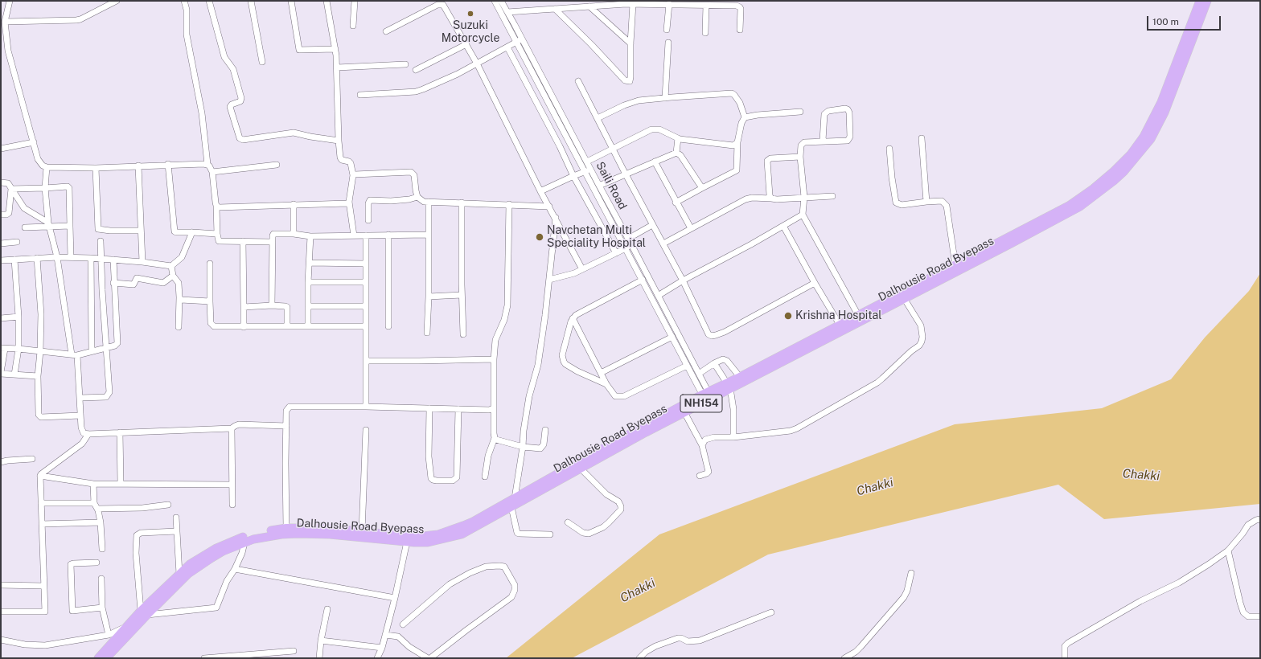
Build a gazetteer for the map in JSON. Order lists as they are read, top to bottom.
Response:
{
  "streets": {
    "highway": ["Dalhousie Road Byepass", "NH154"],
    "street": ["Saili Road"]
  },
  "crossings": [
    ["Saili Road", "Dalhousie Road Byepass"],
    ["Saili Road", "NH154"],
    ["Dalhousie Road Byepass", "NH154"]
  ],
  "water": ["Chakki"],
  "places": ["Suzuki Motorcycle", "Navchetan Multi Speciality Hospital", "Krishna Hospital"],
  "scale_bar": "100 m"
}
